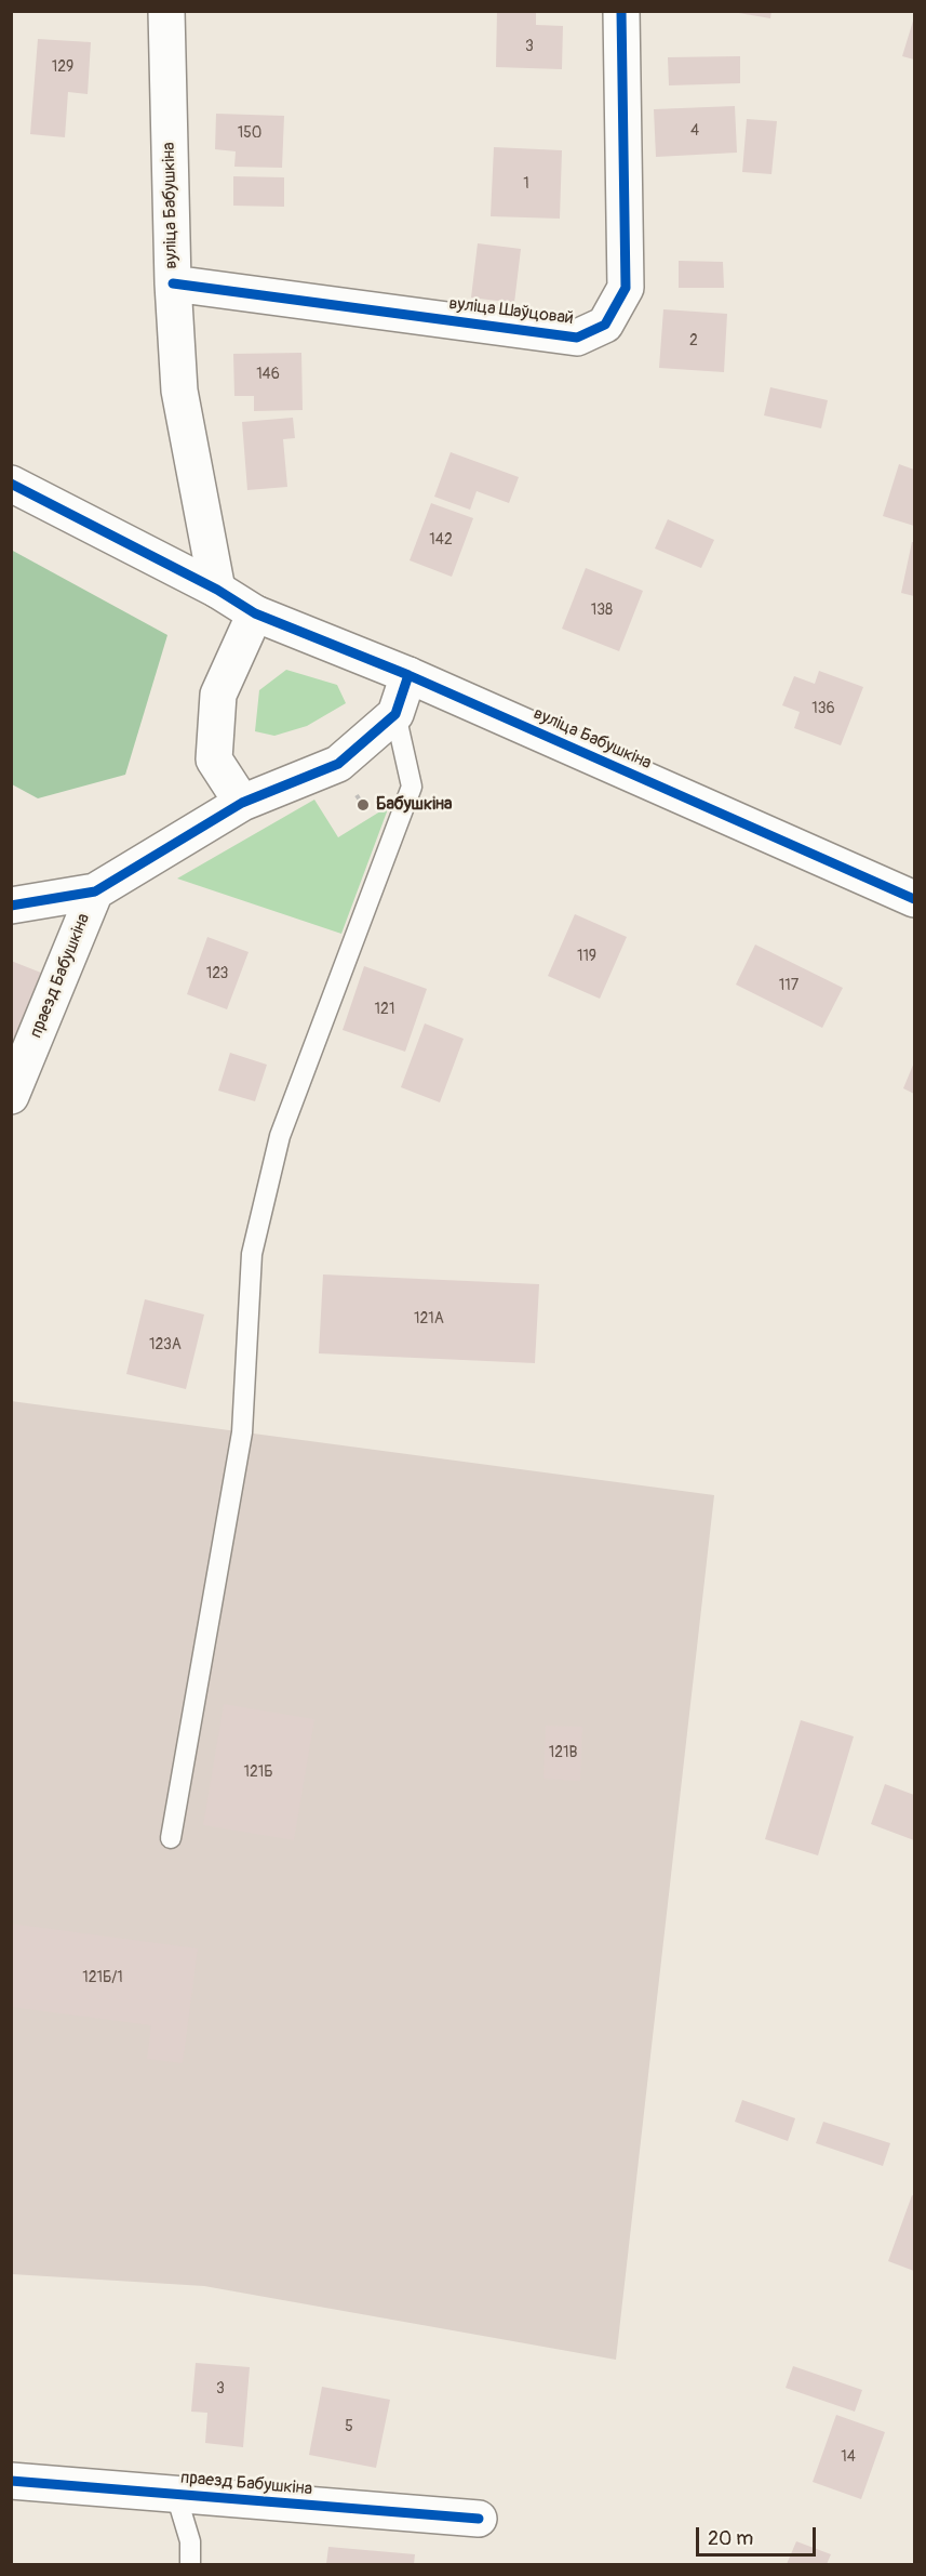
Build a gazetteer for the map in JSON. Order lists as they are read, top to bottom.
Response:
{
  "streets": {
    "street": ["вуліца Бабушкіна", "вуліца Шаўцовай", "праезд Бабушкіна"]
  },
  "crossings": [
    ["вуліца Бабушкіна", "вуліца Шаўцовай"]
  ],
  "places": ["Бабушкіна"],
  "house_numbers": [
    "3",
    "129",
    "4",
    "150",
    "1",
    "2",
    "146",
    "142",
    "138",
    "136",
    "119",
    "123",
    "117",
    "121",
    "121А",
    "123А",
    "121В",
    "121Б",
    "121Б/1",
    "3",
    "5",
    "14"
  ],
  "scale_bar": "20 m"
}
